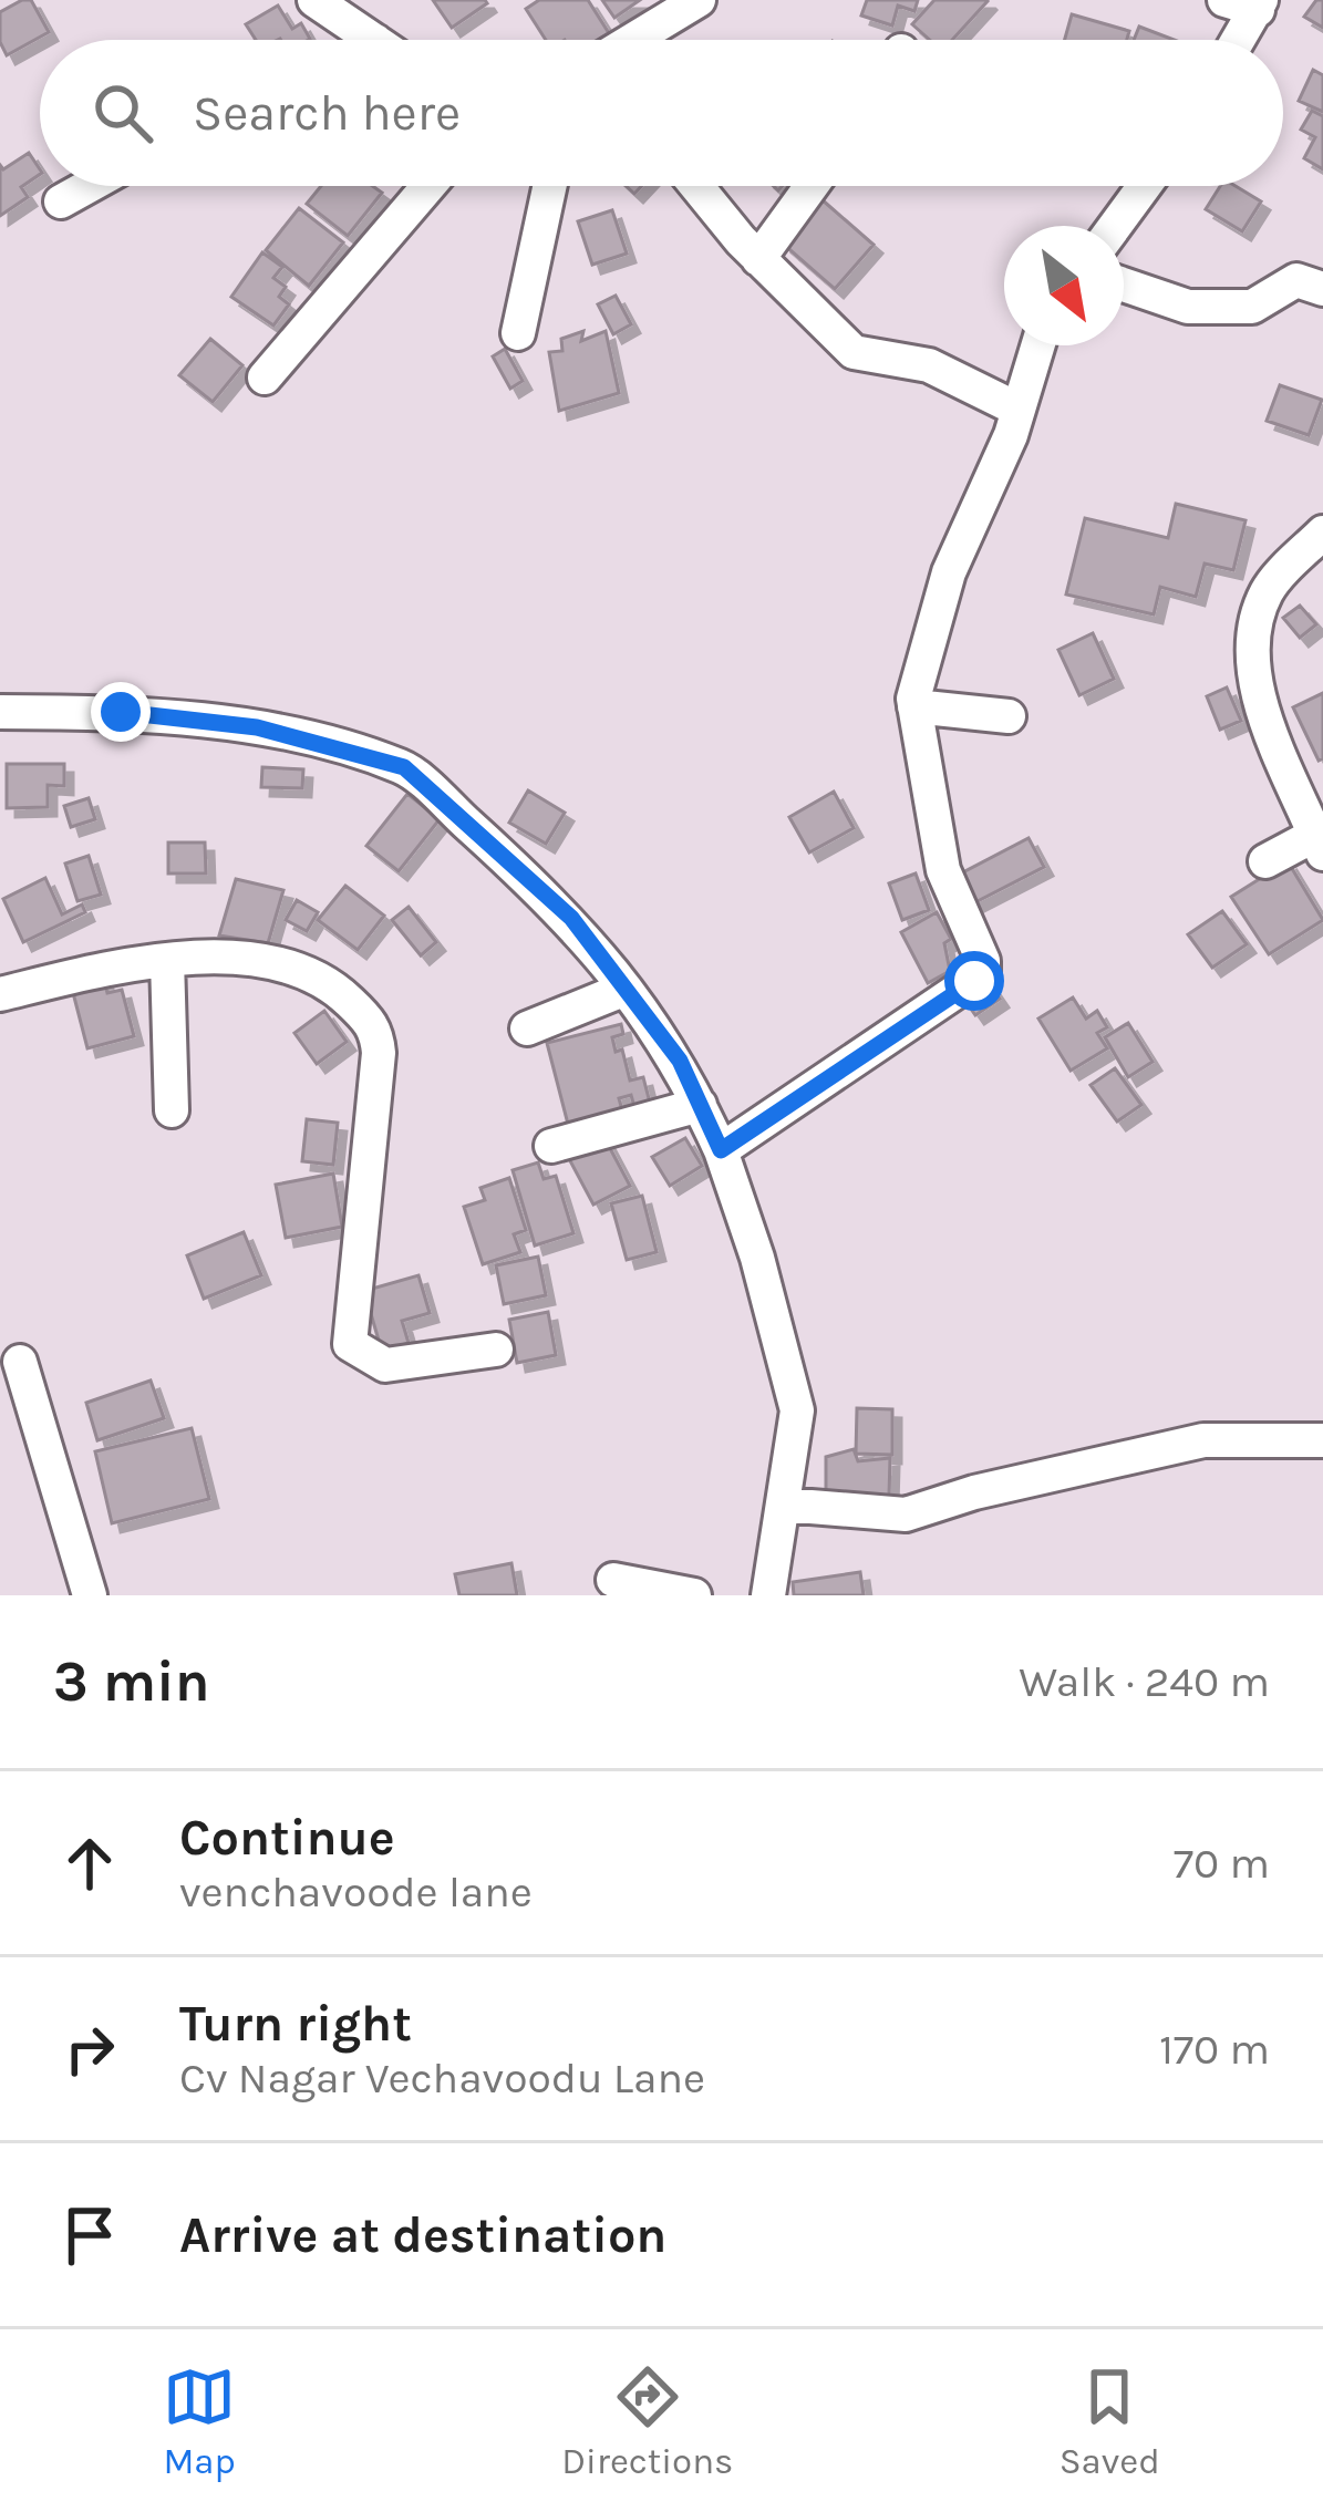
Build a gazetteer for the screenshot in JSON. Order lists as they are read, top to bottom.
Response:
{
  "north": "bottom right",
  "page": {
    "search": "Search here",
    "heading": ["3 min", "Walk · 240 m"],
    "list": [
      ["Continue", "venchavoode lane", "70 m"],
      ["Turn right", "Cv Nagar Vechavoodu Lane", "170 m"],
      "Arrive at destination"
    ],
    "nav": ["Map", "Directions", "Saved"]
  }
}
